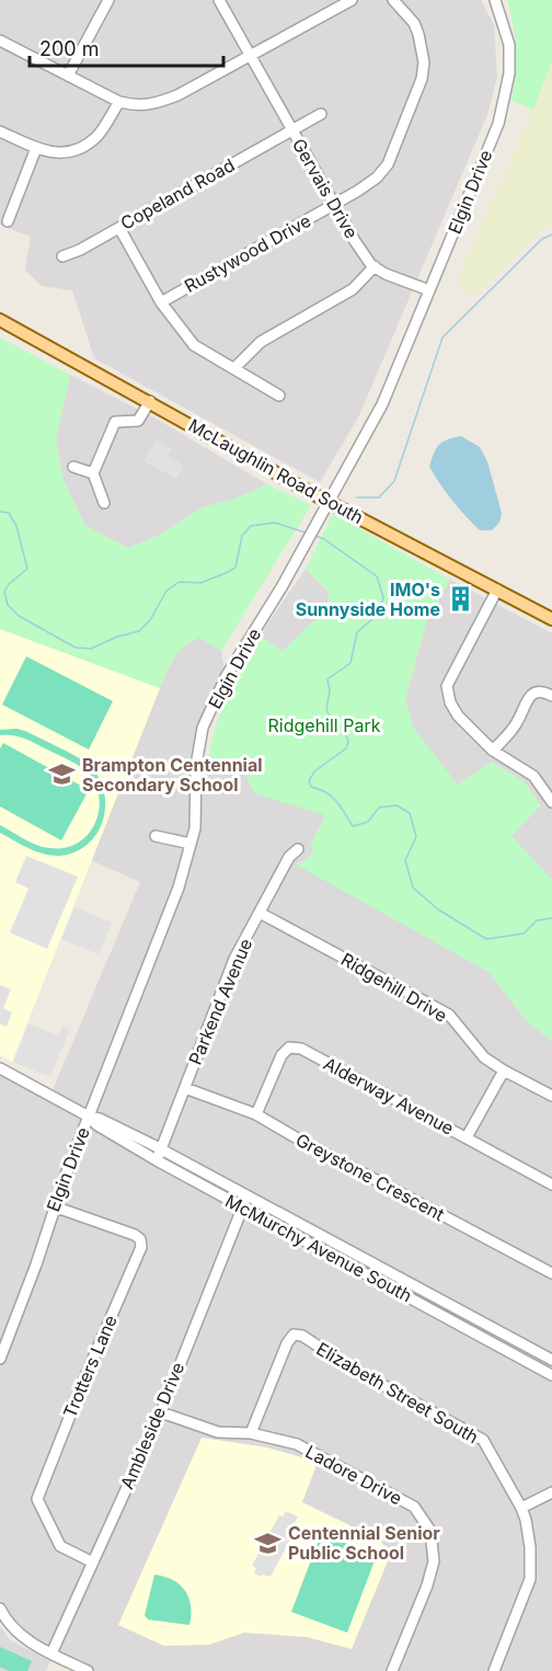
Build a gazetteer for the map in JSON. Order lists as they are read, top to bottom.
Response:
{
  "streets": {
    "main road": ["McLaughlin Road South"],
    "street": [
      "Gervais Drive",
      "Elgin Drive",
      "Copeland Road",
      "Rustywood Drive",
      "Ridgehill Drive",
      "Parkend Avenue",
      "Alderway Avenue",
      "Greystone Crescent",
      "McMurchy Avenue South",
      "Trotters Lane",
      "Elizabeth Street South",
      "Ambleside Drive",
      "Ladore Drive"
    ]
  },
  "crossings": [
    ["Gervais Drive", "Elgin Drive"],
    ["Gervais Drive", "Copeland Road"],
    ["Gervais Drive", "Rustywood Drive"],
    ["Elgin Drive", "McLaughlin Road South"],
    ["Elgin Drive", "McMurchy Avenue South"],
    ["Elgin Drive", "Trotters Lane"],
    ["Ridgehill Drive", "Parkend Avenue"],
    ["Parkend Avenue", "Greystone Crescent"],
    ["Parkend Avenue", "McMurchy Avenue South"],
    ["Alderway Avenue", "Greystone Crescent"],
    ["McMurchy Avenue South", "Ambleside Drive"],
    ["Trotters Lane", "Ambleside Drive"],
    ["Elizabeth Street South", "Ladore Drive"],
    ["Ambleside Drive", "Ladore Drive"]
  ],
  "parks": ["Ridgehill Park"],
  "places": {
    "building": ["IMO's Sunnyside Home"],
    "school or university": ["Brampton Centennial Secondary School", "Centennial Senior Public School"]
  },
  "scale_bar": "200 m"
}
